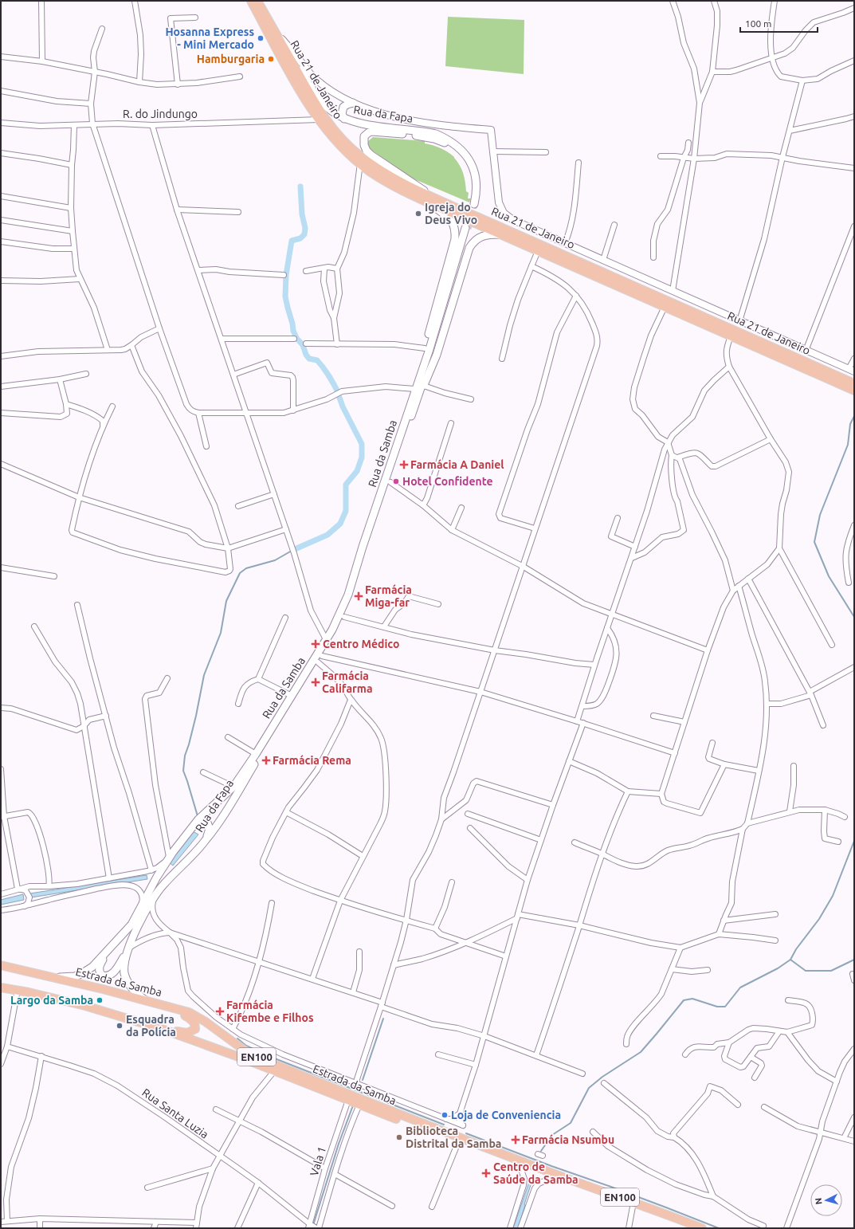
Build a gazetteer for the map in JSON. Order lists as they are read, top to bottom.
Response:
{
  "streets": {
    "main road": [
      "Rua 21 de Janeiro",
      "Rua da Fapa",
      "Rua da Samba",
      "Estrada da Samba",
      "EN100"
    ],
    "street": ["R. do Jindungo", "Rua Santa Luzia", "Vala 1"]
  },
  "crossings": [
    ["Rua 21 de Janeiro", "Rua da Fapa"],
    ["Rua da Fapa", "Rua da Samba"],
    ["Rua da Fapa", "Estrada da Samba"],
    ["Rua da Samba", "Estrada da Samba"],
    ["Estrada da Samba", "Vala 1"],
    ["Rua Santa Luzia", "Vala 1"]
  ],
  "places": {
    "other": [
      "Hosanna Express - Mini Mercado",
      "Hamburgaria",
      "Igreja do Deus Vivo",
      "Hotel Confidente",
      "Largo da Samba",
      "Esquadra da Polícia",
      "Loja de Conveniencia",
      "Biblioteca Distrital da Samba"
    ],
    "health": [
      "Farmácia A Daniel",
      "Farmácia Miga-far",
      "Centro Médico",
      "Farmácia Califarma",
      "Farmácia Rema",
      "Farmácia Kifembe e Filhos",
      "Farmácia Nsumbu",
      "Centro de Saúde da Samba"
    ]
  },
  "scale_bar": "100 m",
  "north": "left"
}
